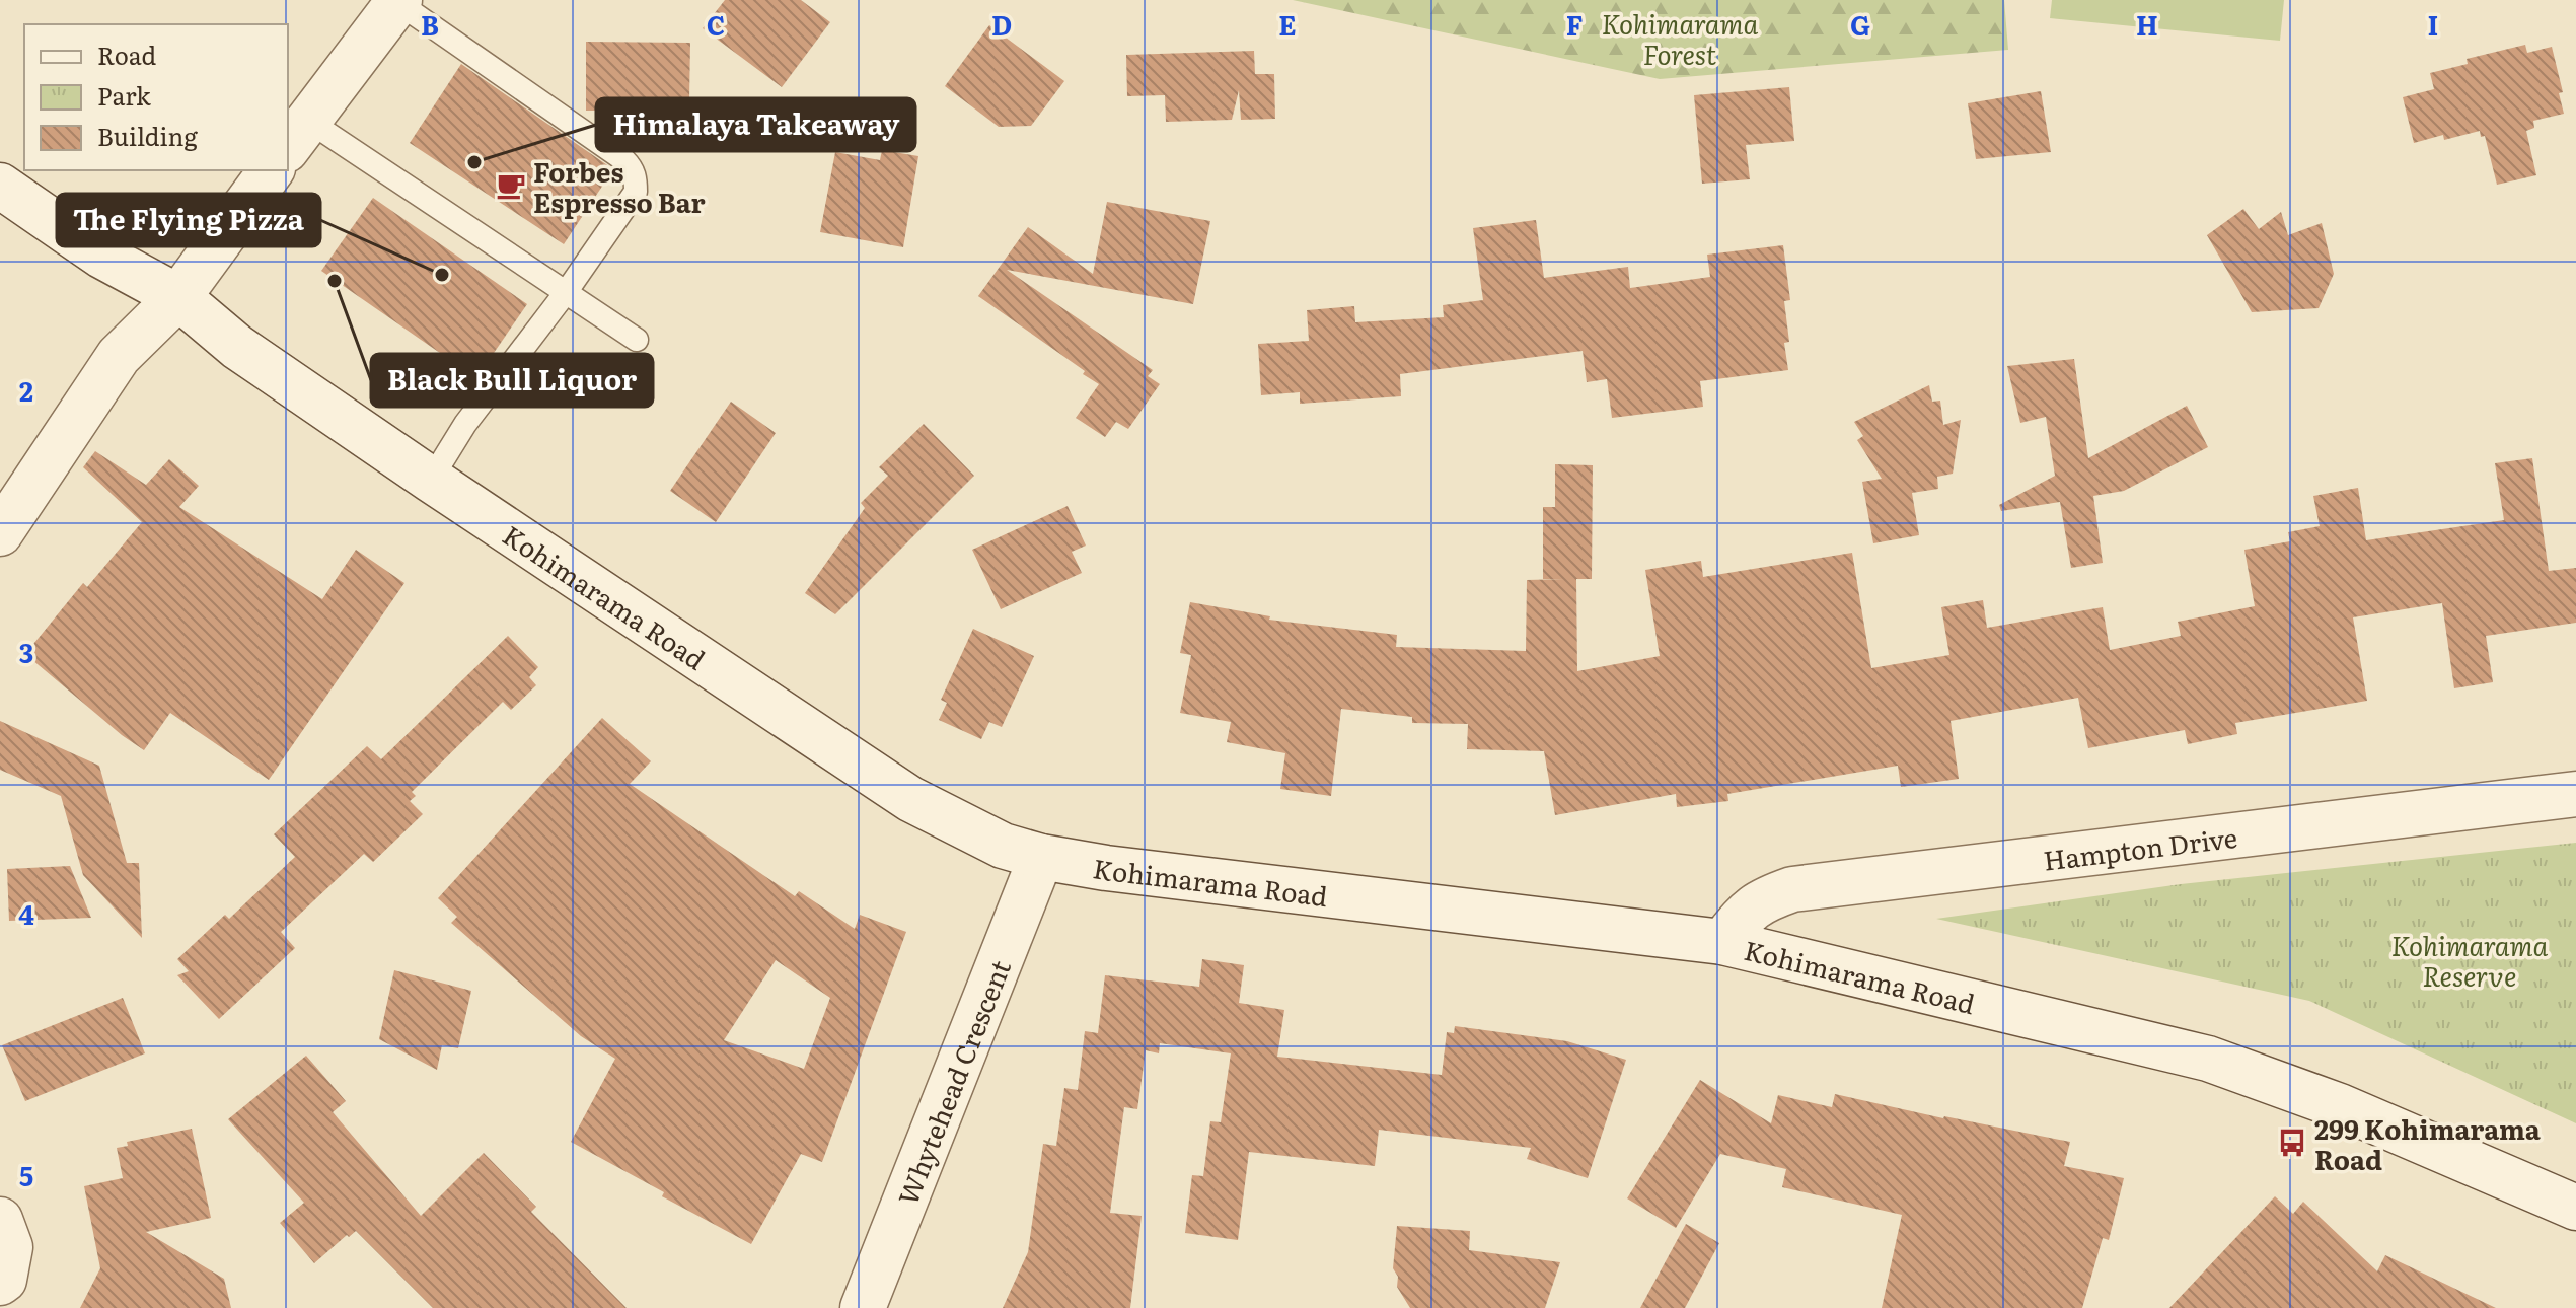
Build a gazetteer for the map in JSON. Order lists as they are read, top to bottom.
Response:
{
  "streets": {
    "main road": ["Kohimarama Road", "Hampton Drive", "Whytehead Crescent"]
  },
  "crossings": [
    ["Kohimarama Road", "Hampton Drive"],
    ["Kohimarama Road", "Whytehead Crescent"]
  ],
  "parks": ["Kohimarama Forest", "Kohimarama Reserve"],
  "places": {
    "other": ["Himalaya Takeaway", "The Flying Pizza", "Black Bull Liquor"],
    "cafe": ["Forbes Espresso Bar"],
    "bus stop": ["299 Kohimarama Road"]
  },
  "legend": ["Road", "Park", "Building"],
  "grid": {
    "columns": [
      "B",
      "C",
      "D",
      "E",
      "F",
      "G",
      "H",
      "I"
    ],
    "rows": [
      "2",
      "3",
      "4",
      "5"
    ]
  }
}
